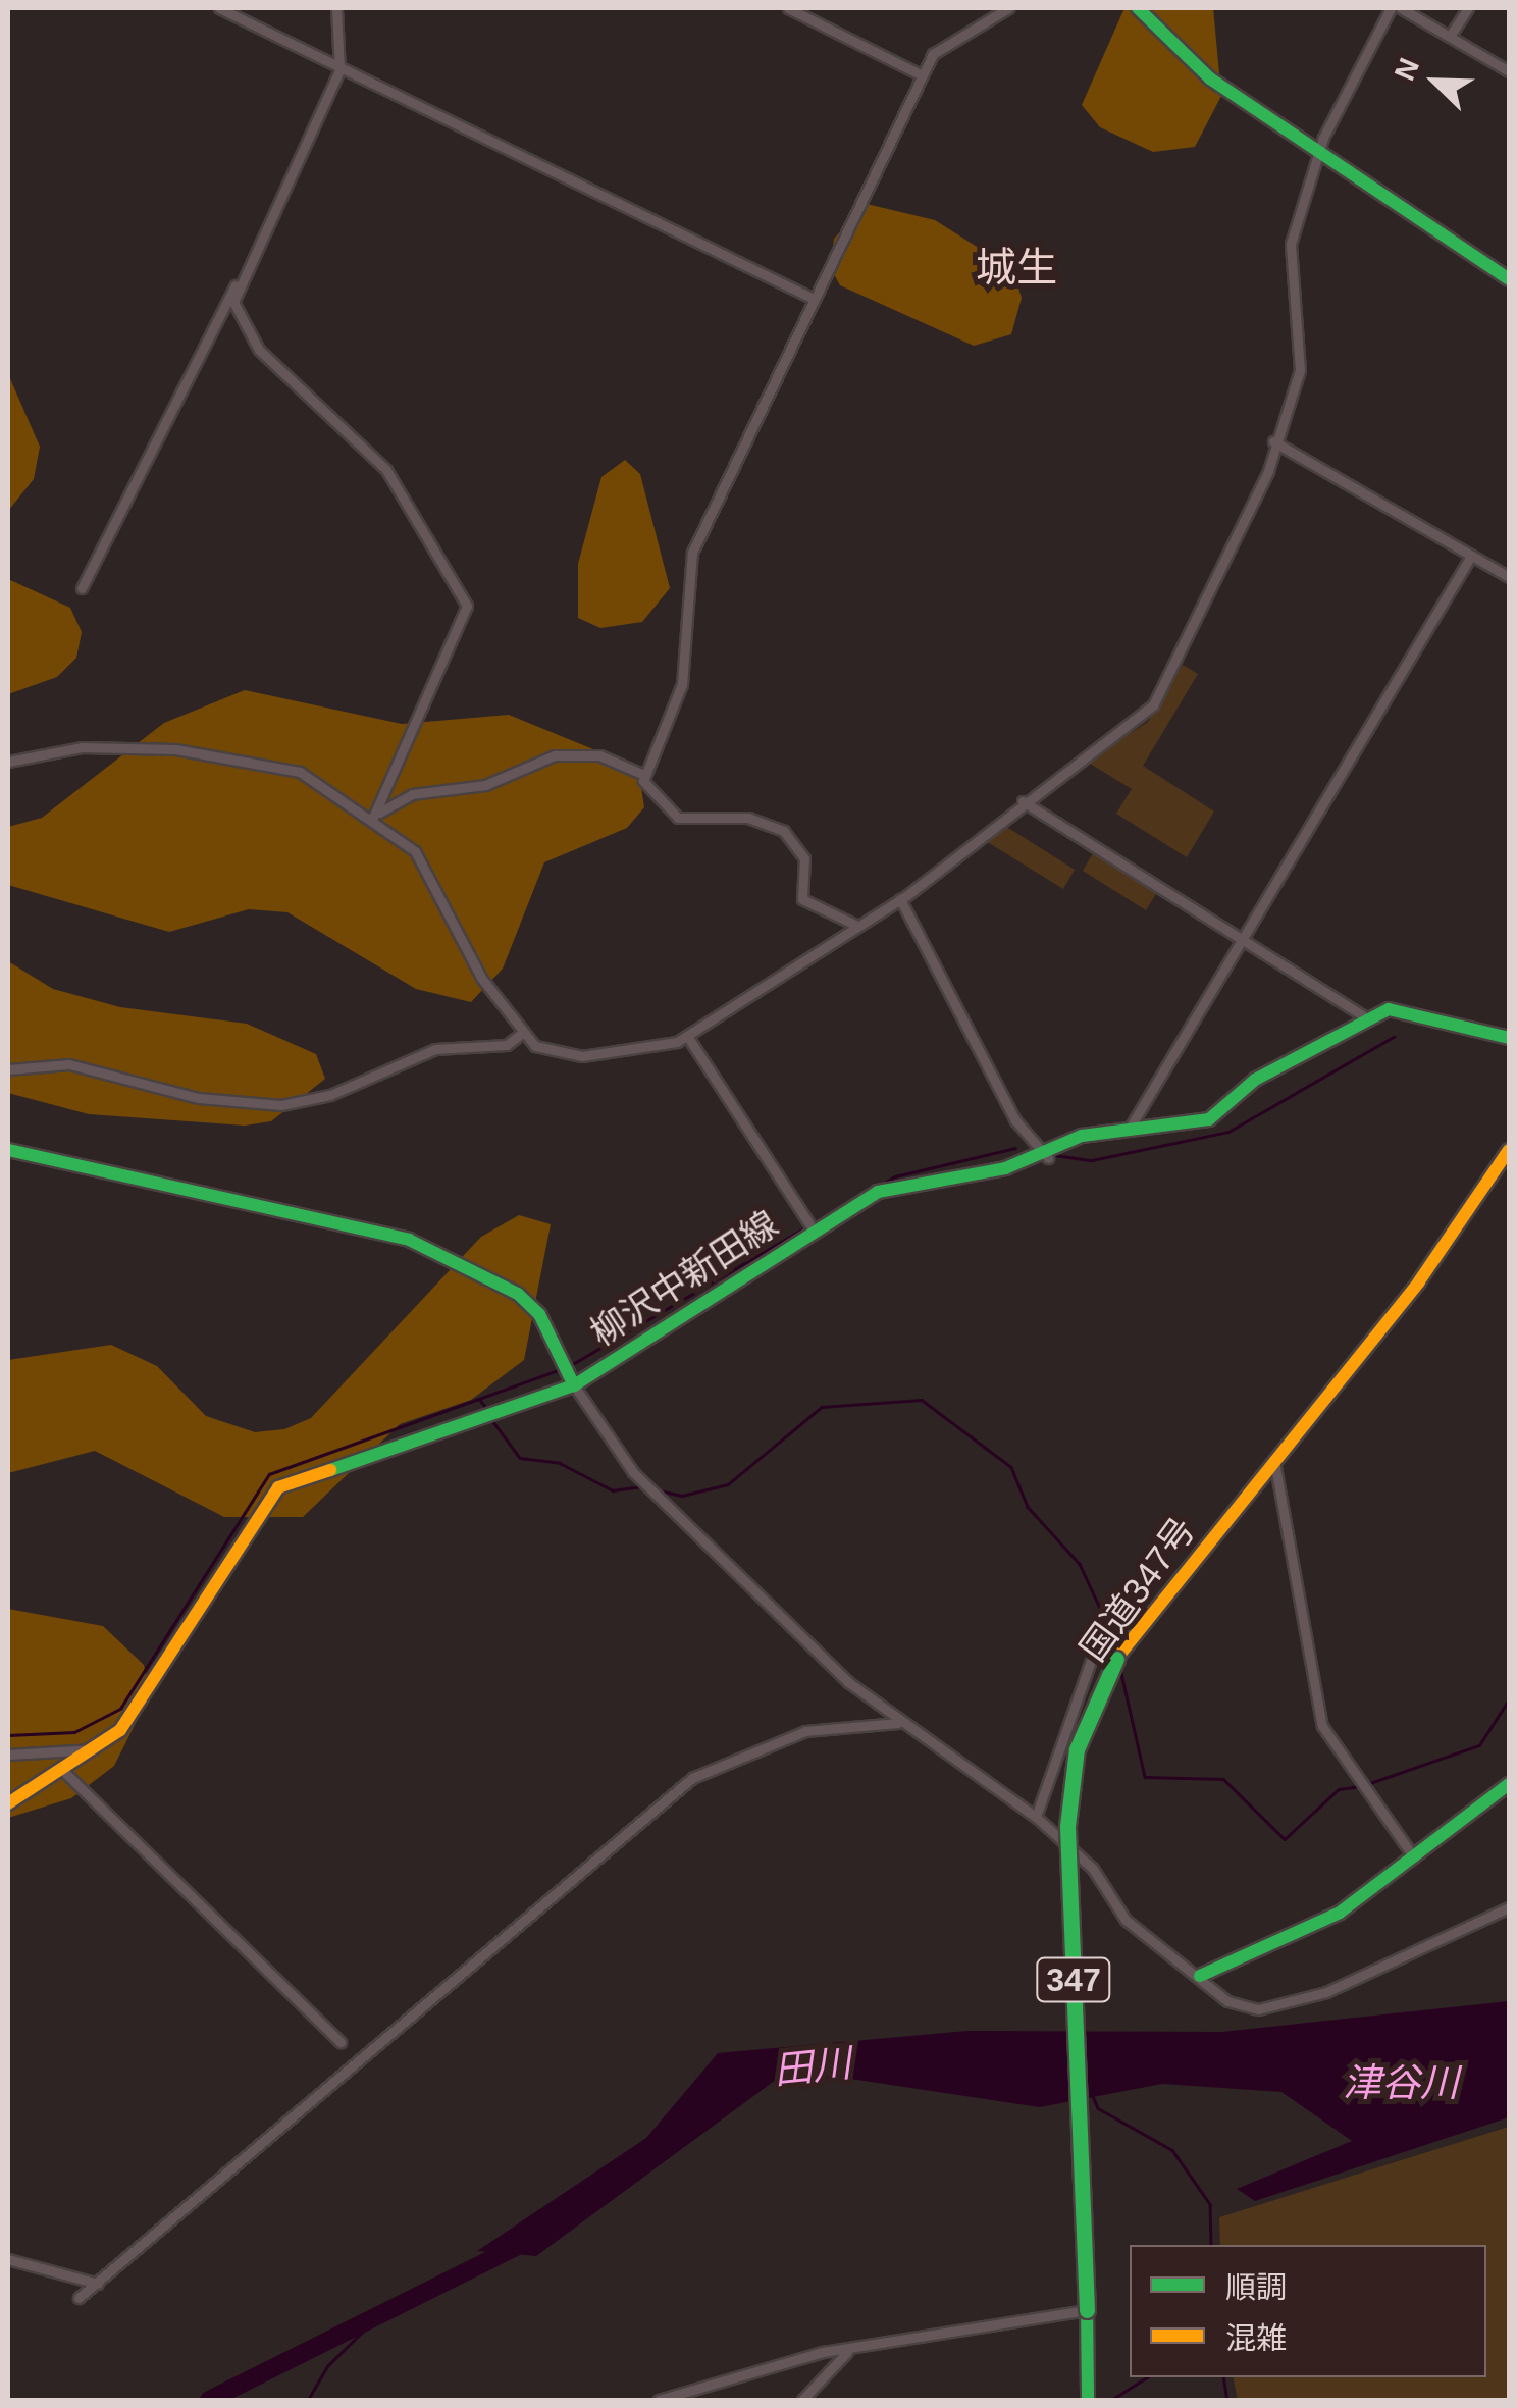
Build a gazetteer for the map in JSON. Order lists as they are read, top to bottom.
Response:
{
  "streets": {
    "main road": ["柳沢中新田線", "国道347号", "347"]
  },
  "districts": ["城生"],
  "water": ["田川", "津谷川"],
  "legend": ["順調", "混雑"],
  "north": "top left"
}
